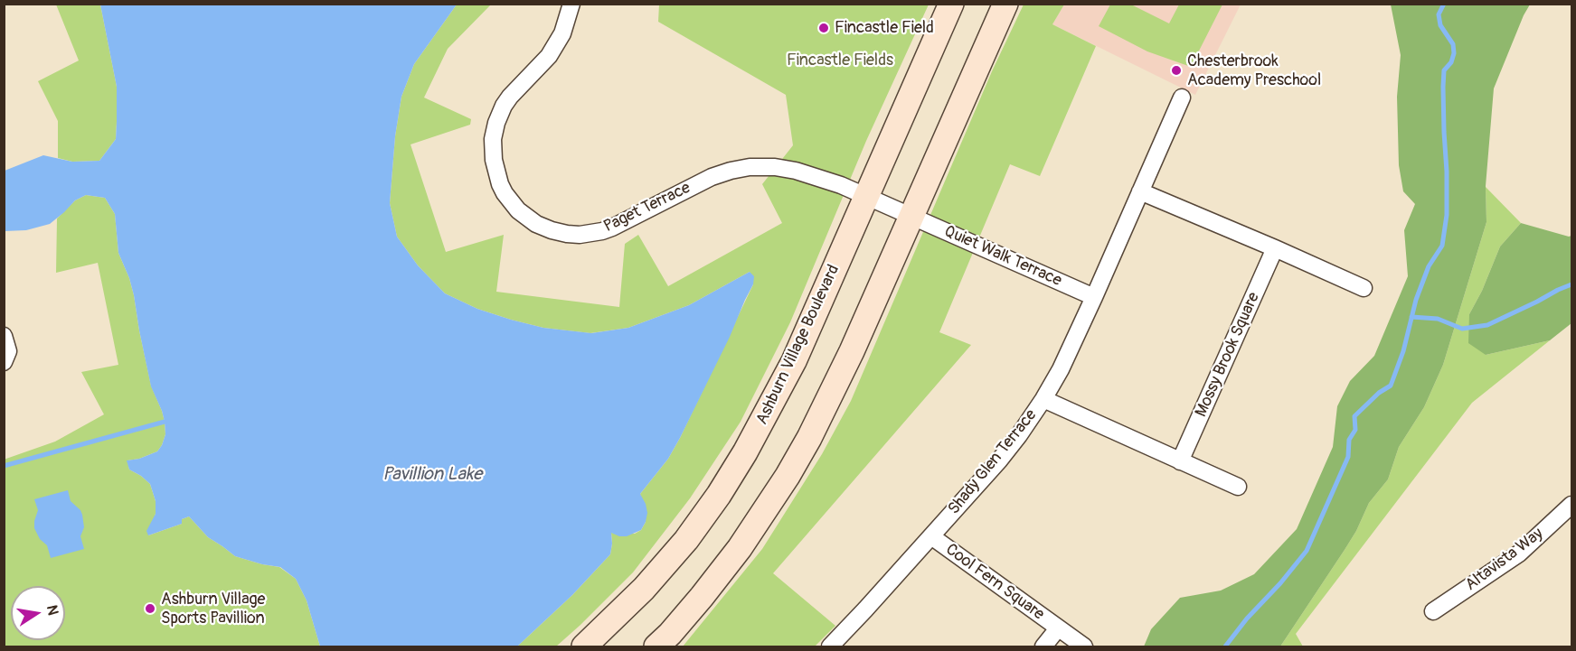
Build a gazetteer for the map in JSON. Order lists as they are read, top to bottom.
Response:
{
  "streets": {
    "main road": ["Ashburn Village Boulevard"],
    "street": [
      "Paget Terrace",
      "Quiet Walk Terrace",
      "Mossy Brook Square",
      "Shady Glen Terrace",
      "Altavista Way",
      "Cool Fern Square"
    ]
  },
  "crossings": [
    ["Paget Terrace", "Quiet Walk Terrace"],
    ["Paget Terrace", "Ashburn Village Boulevard"],
    ["Quiet Walk Terrace", "Shady Glen Terrace"],
    ["Shady Glen Terrace", "Cool Fern Square"]
  ],
  "water": ["Pavillion Lake"],
  "parks": ["Fincastle Fields"],
  "places": ["Fincastle Field", "Chesterbrook Academy Preschool", "Ashburn Village Sports Pavillion"],
  "north": "right"
}
